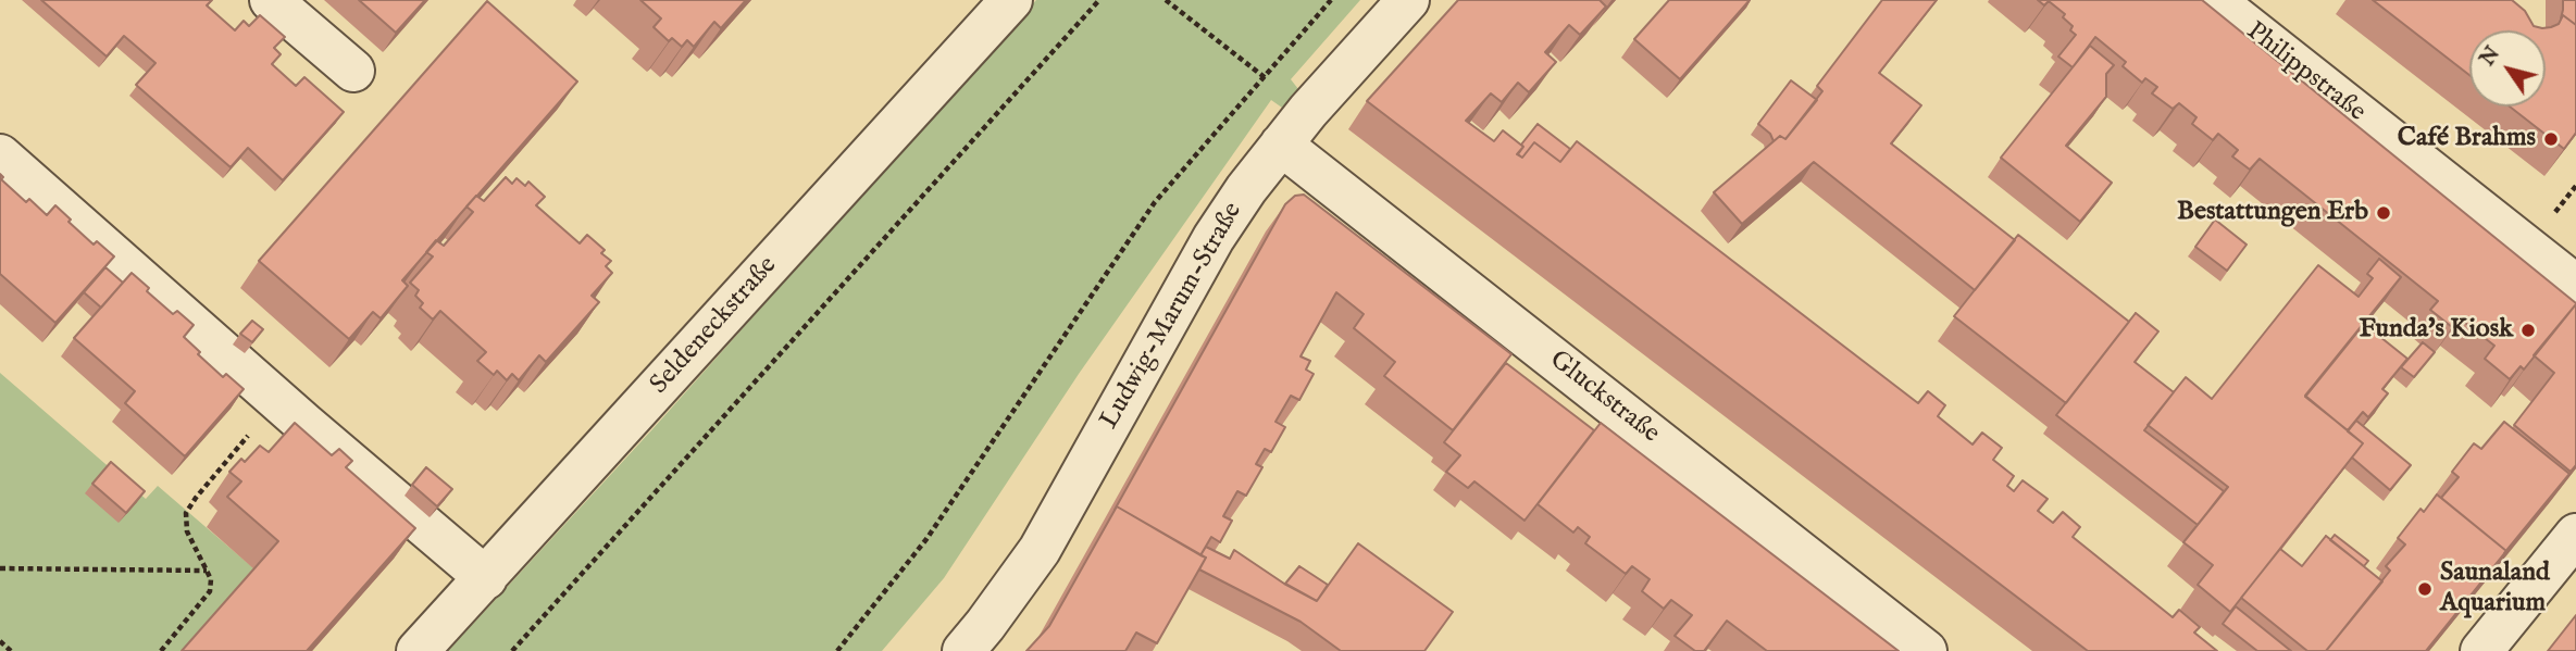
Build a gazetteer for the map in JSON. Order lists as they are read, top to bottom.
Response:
{
  "streets": {
    "street": [
      "Philippstraße",
      "Ludwig-Marum-Straße",
      "Seldeneckstraße",
      "Gluckstraße"
    ]
  },
  "crossings": [
    ["Ludwig-Marum-Straße", "Gluckstraße"]
  ],
  "places": [
    "Café Brahms",
    "Bestattungen Erb",
    "Funda's Kiosk",
    "Saunaland Aquarium"
  ],
  "north": "top left"
}
